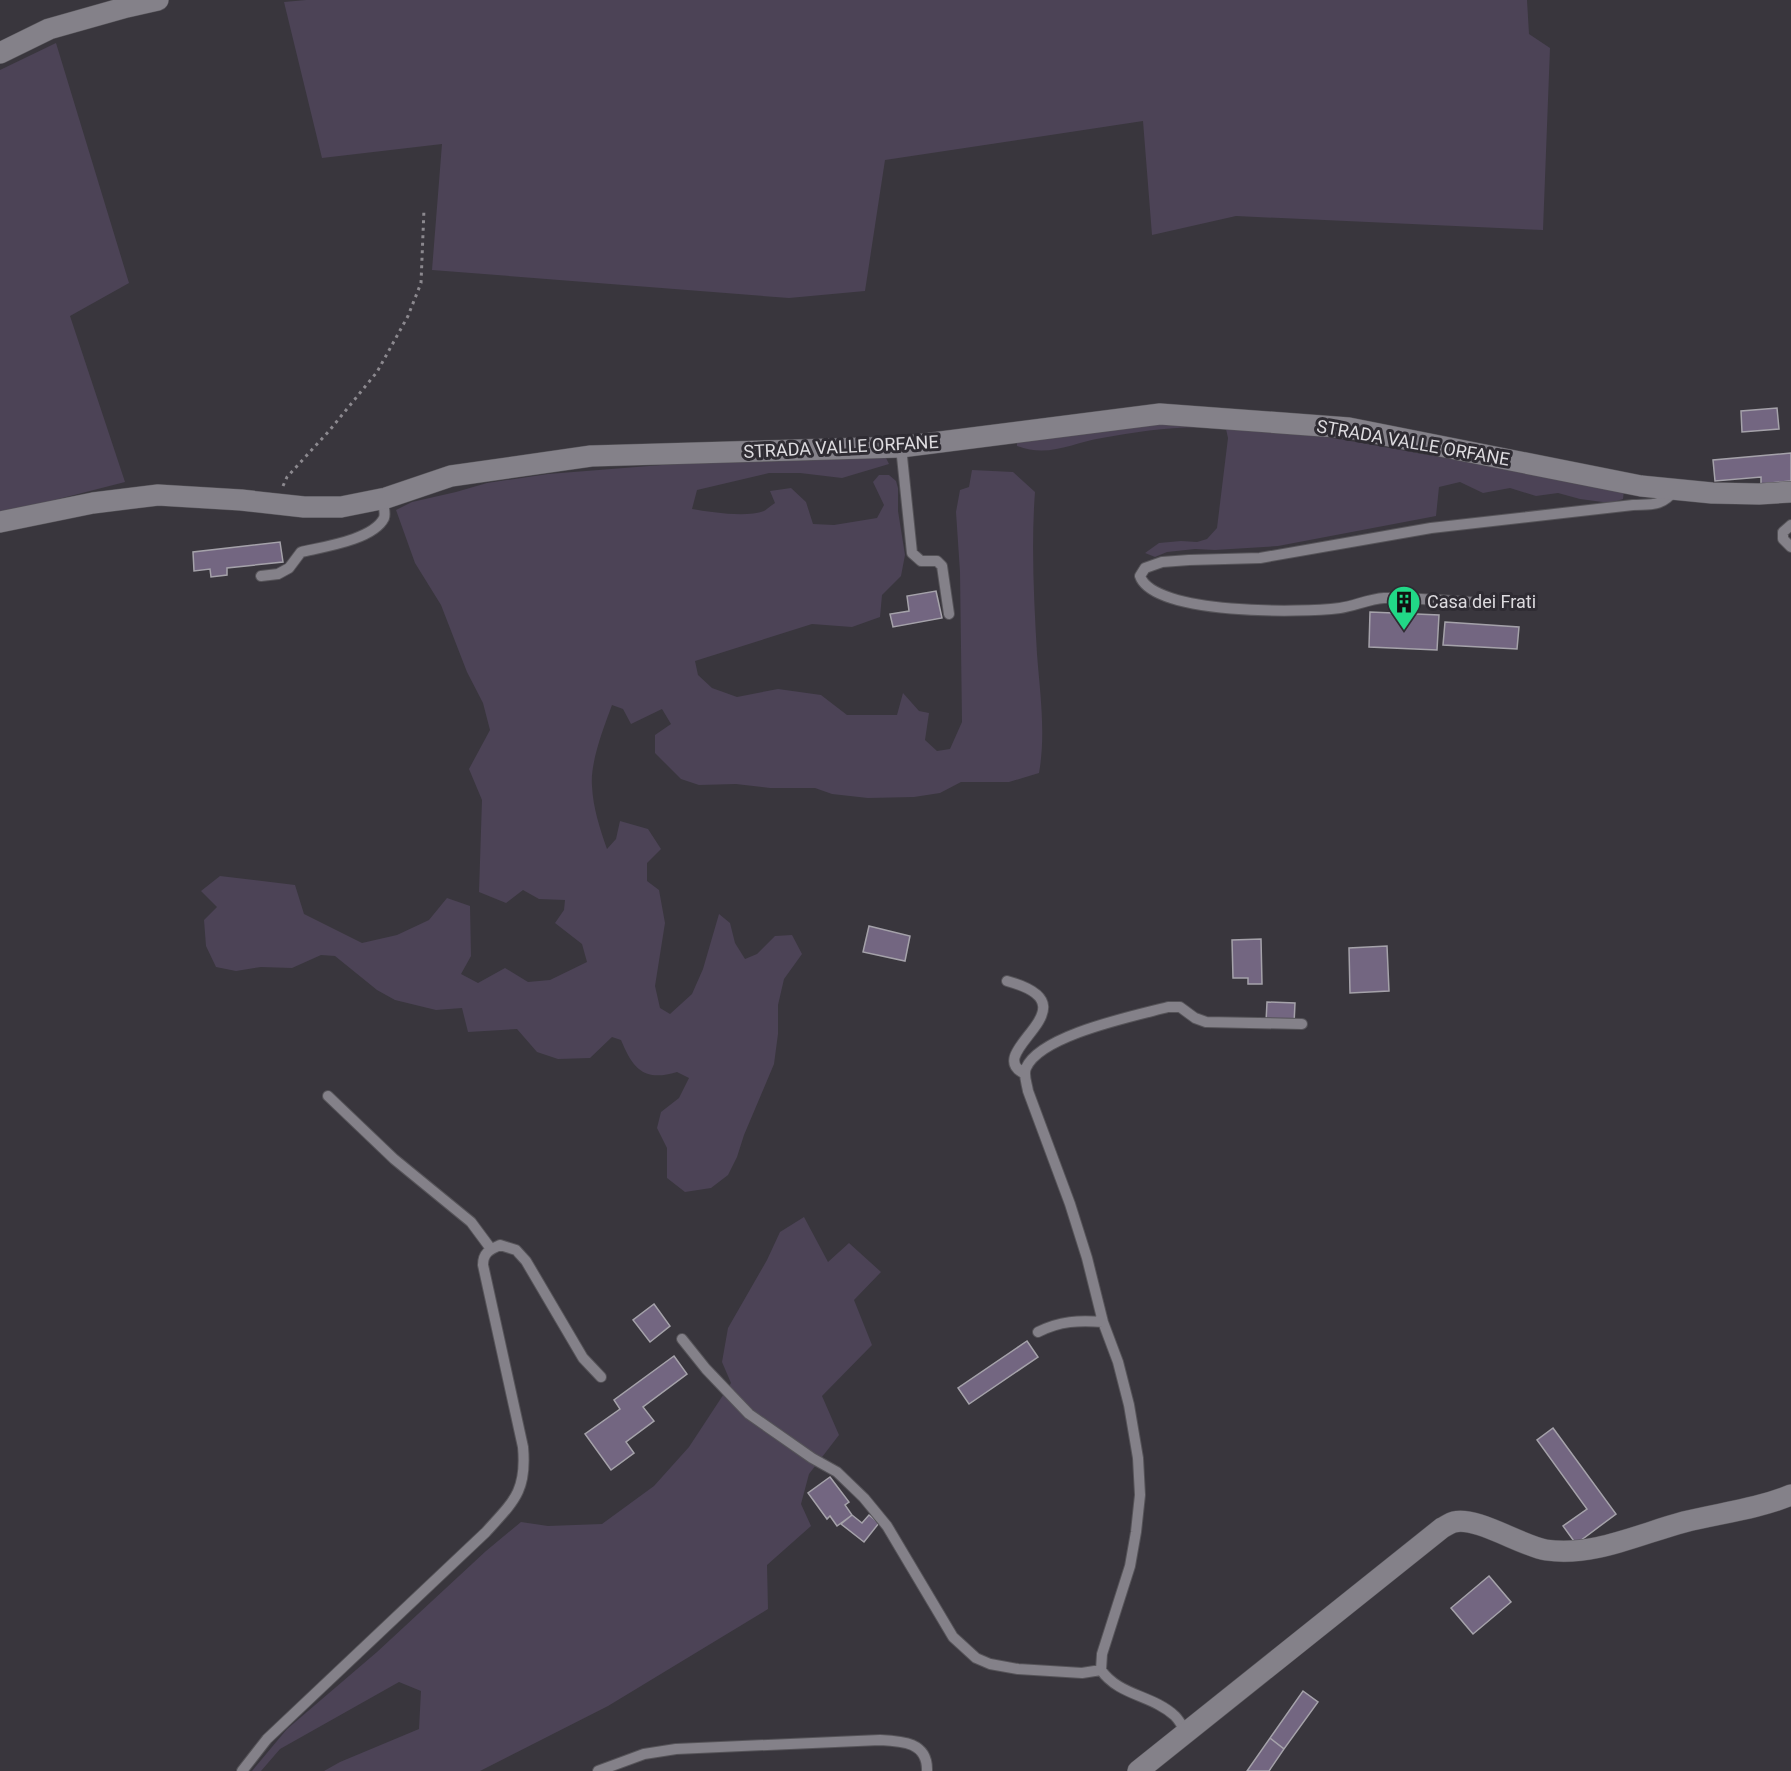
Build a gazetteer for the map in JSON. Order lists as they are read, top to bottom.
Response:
{
  "streets": {
    "street": ["STRADA VALLE ORFANE"]
  },
  "places": {
    "building": ["Casa dei Frati"]
  }
}
